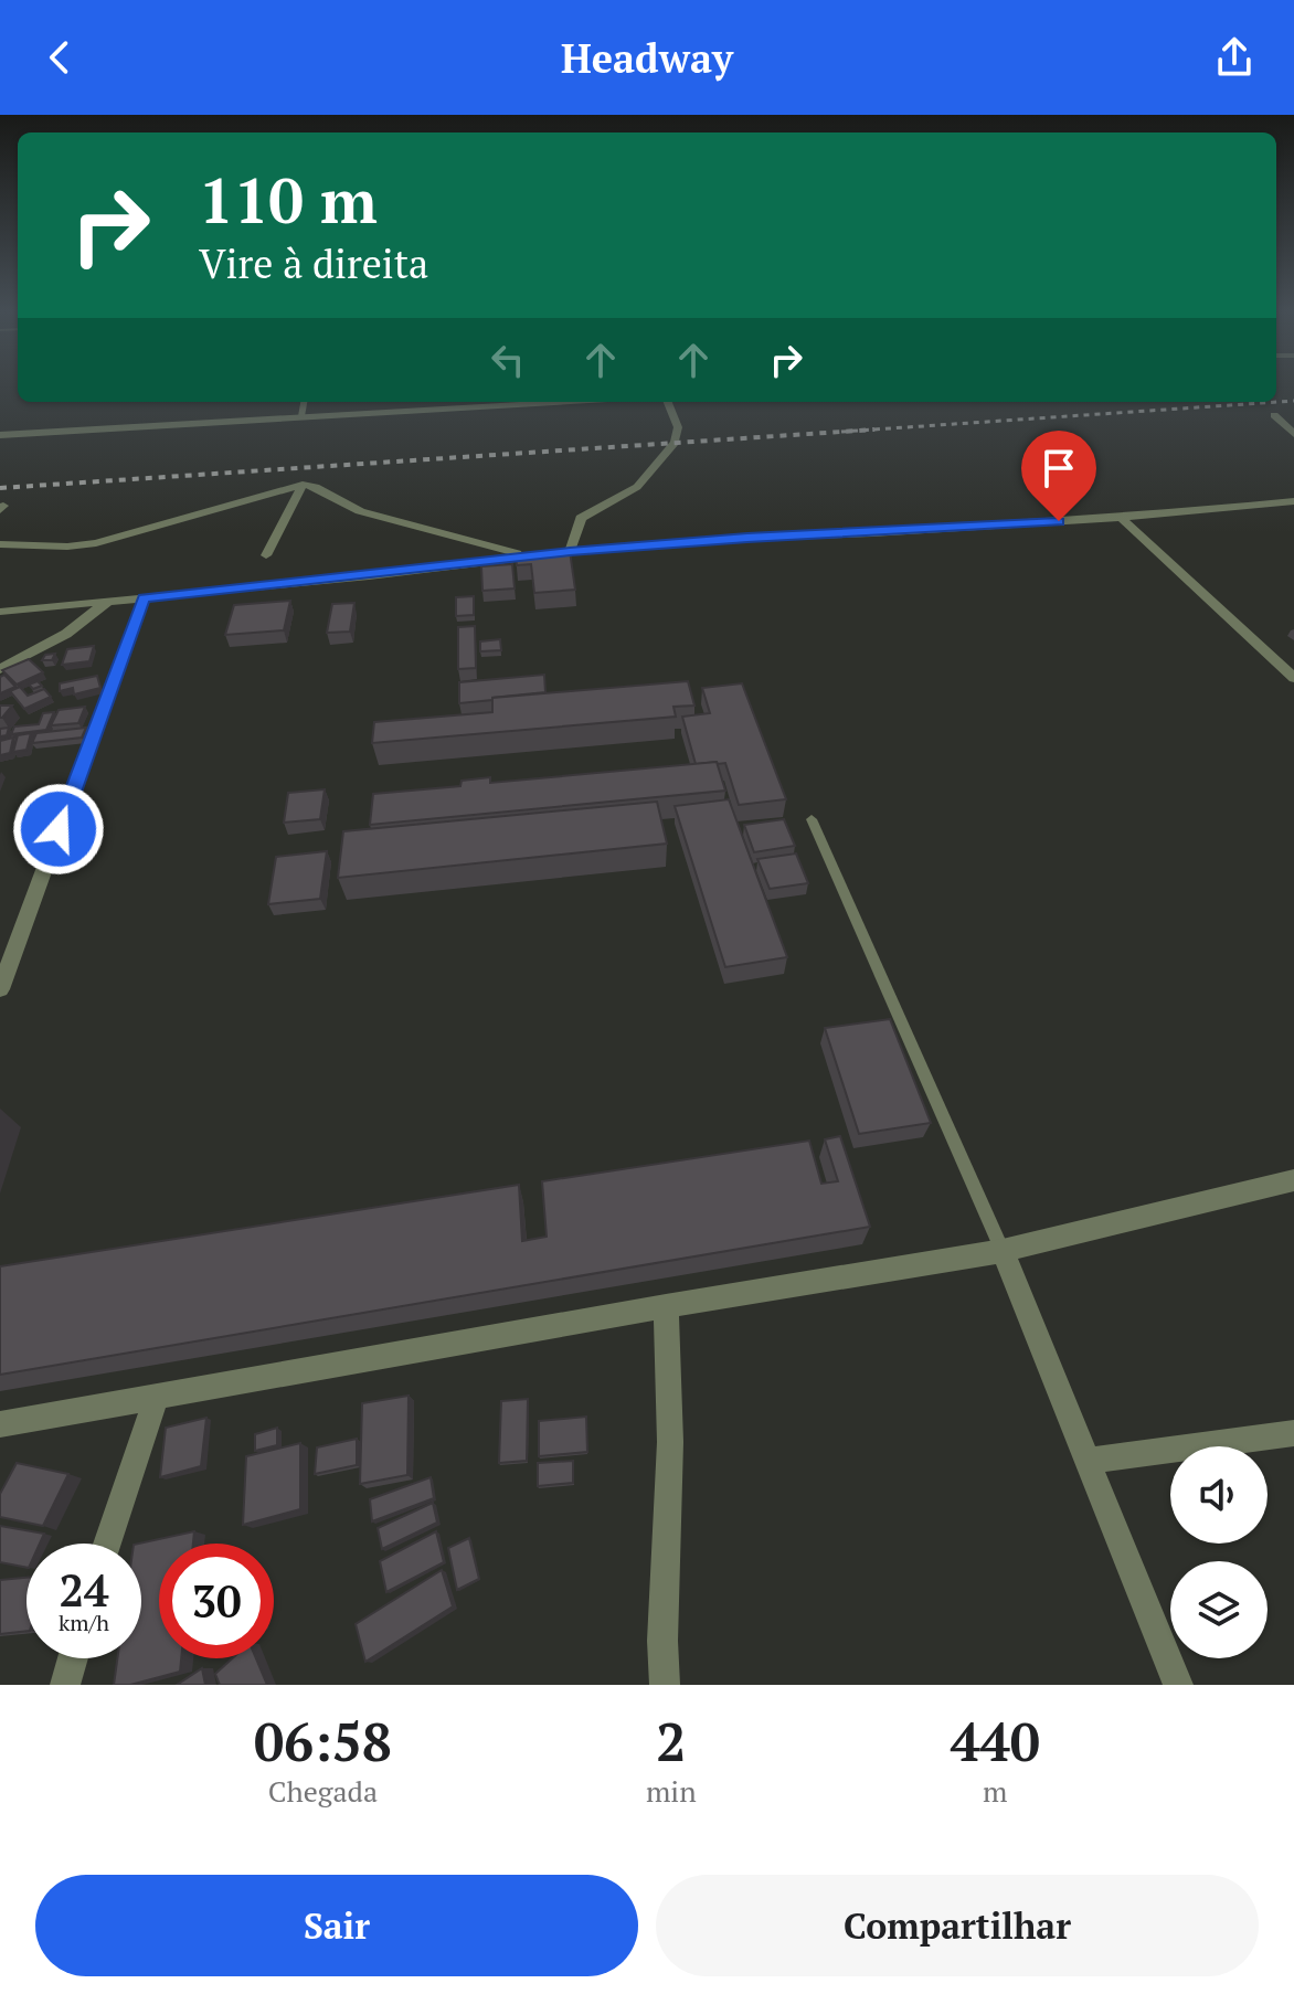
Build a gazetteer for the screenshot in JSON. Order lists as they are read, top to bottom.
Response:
{
  "page": {
    "header": "Headway",
    "turn": ["110 m", "Vire à direita"],
    "speed": "24 km/h",
    "limit": "30",
    "eta": [
      "06:58",
      "Chegada",
      "2",
      "min",
      "440",
      "m"
    ],
    "buttons": ["Sair", "Compartilhar"]
  }
}
